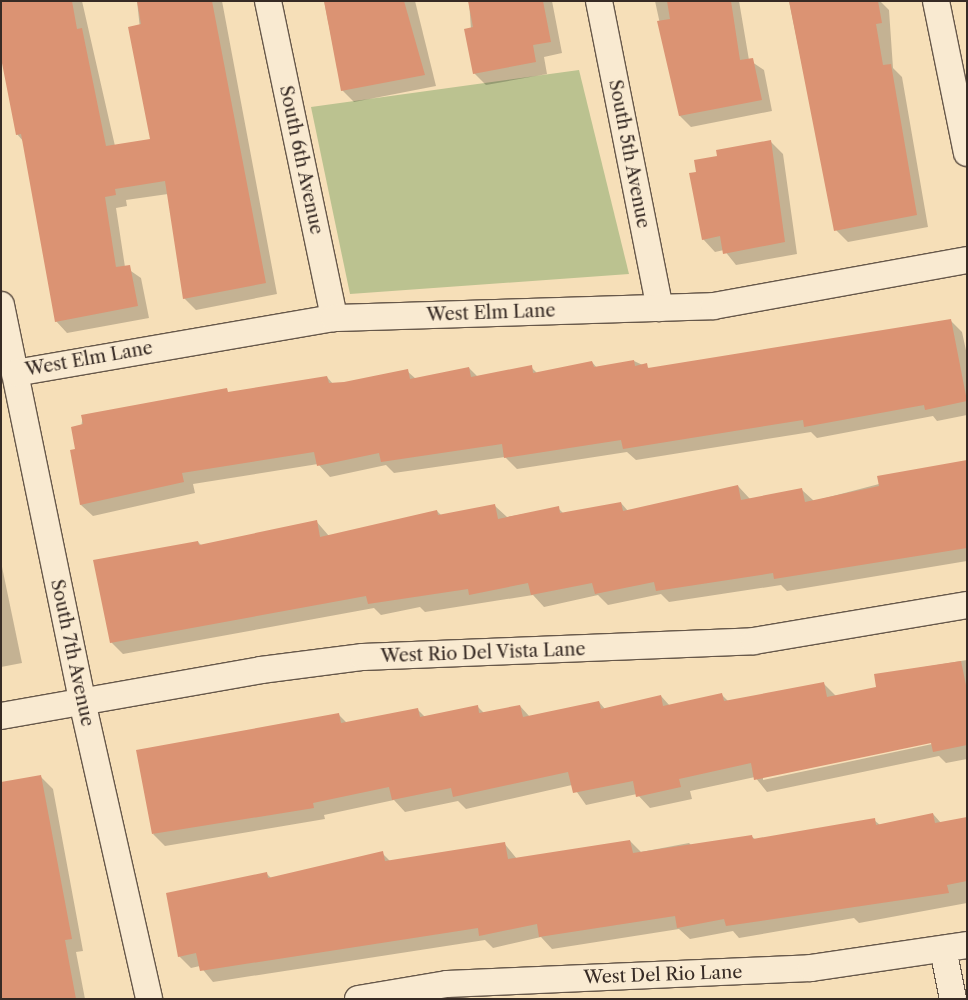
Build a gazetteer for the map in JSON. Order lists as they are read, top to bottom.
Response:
{
  "streets": {
    "street": [
      "South 5th Avenue",
      "South 6th Avenue",
      "West Elm Lane",
      "South 7th Avenue",
      "West Rio Del Vista Lane",
      "West Del Rio Lane"
    ]
  },
  "crossings": [
    ["South 5th Avenue", "West Elm Lane"],
    ["South 6th Avenue", "West Elm Lane"],
    ["West Elm Lane", "South 7th Avenue"],
    ["South 7th Avenue", "West Rio Del Vista Lane"]
  ]
}
